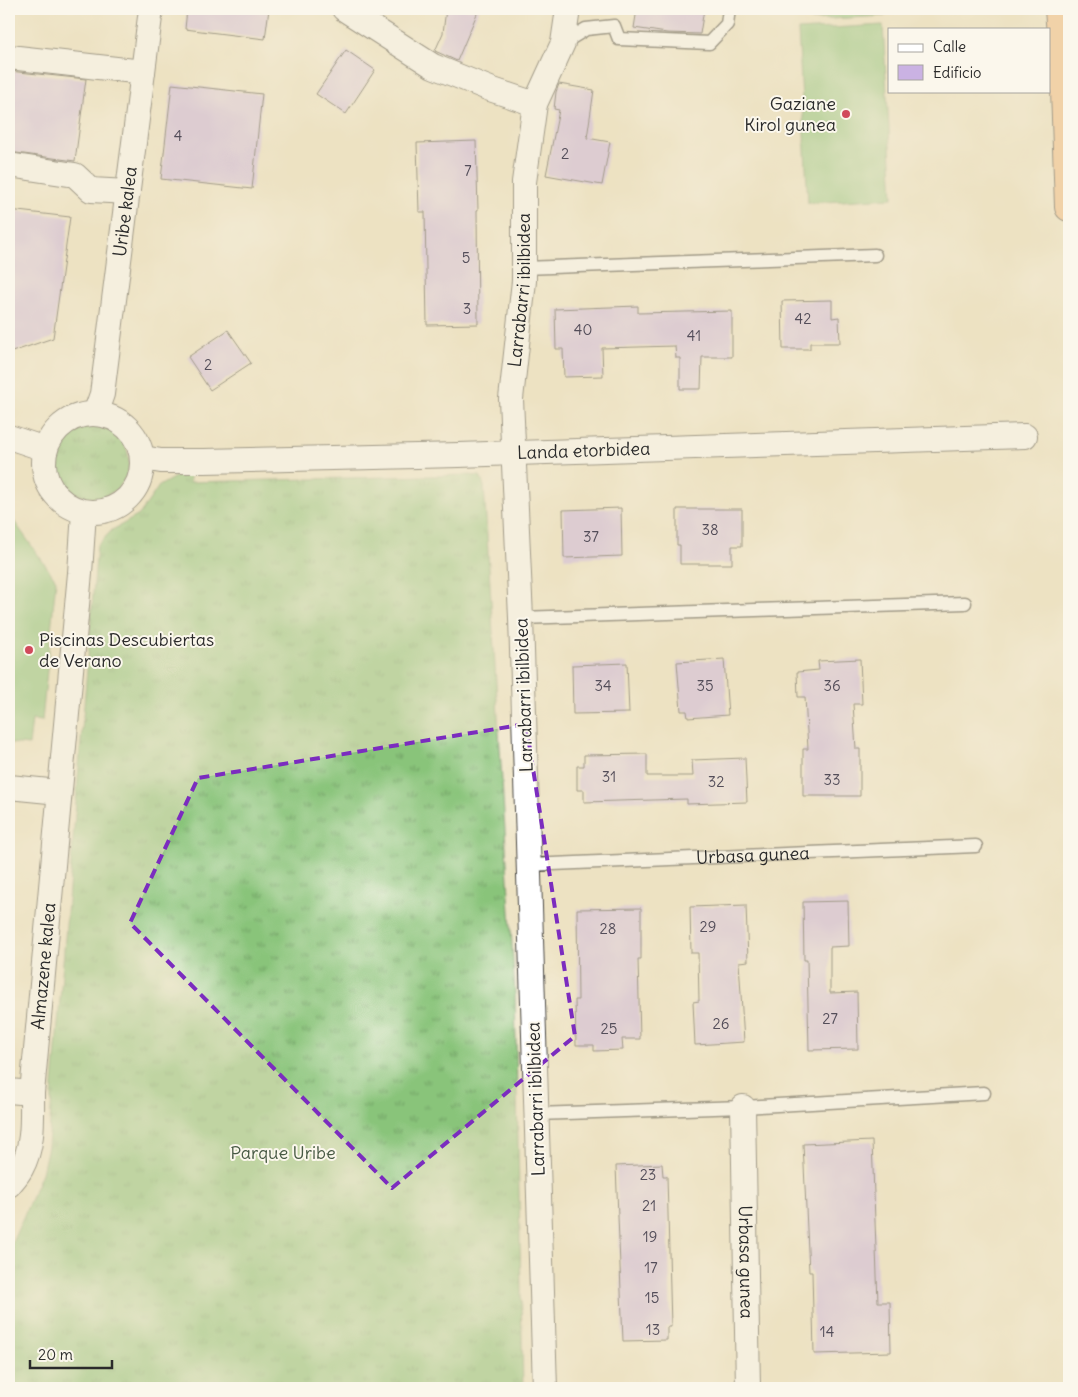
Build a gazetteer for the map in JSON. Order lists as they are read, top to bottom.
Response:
{
  "streets": {
    "street": [
      "Uribe kalea",
      "Larrabarri ibilbidea",
      "Landa etorbidea",
      "Urbasa gunea",
      "Almazene kalea"
    ]
  },
  "crossings": [
    ["Uribe kalea", "Landa etorbidea"],
    ["Uribe kalea", "Almazene kalea"],
    ["Larrabarri ibilbidea", "Landa etorbidea"],
    ["Larrabarri ibilbidea", "Urbasa gunea"],
    ["Landa etorbidea", "Almazene kalea"]
  ],
  "parks": ["Parque Uribe"],
  "places": ["Gaziane Kirol gunea", "Piscinas Descubiertas de Verano"],
  "house_numbers": [
    "4",
    "2",
    "7",
    "5",
    "3",
    "42",
    "40",
    "41",
    "2",
    "38",
    "37",
    "34",
    "35",
    "36",
    "31",
    "33",
    "32",
    "29",
    "28",
    "27",
    "26",
    "25",
    "23",
    "21",
    "19",
    "17",
    "15",
    "13",
    "14"
  ],
  "legend": ["Calle", "Edificio"],
  "scale_bar": "20 m"
}
